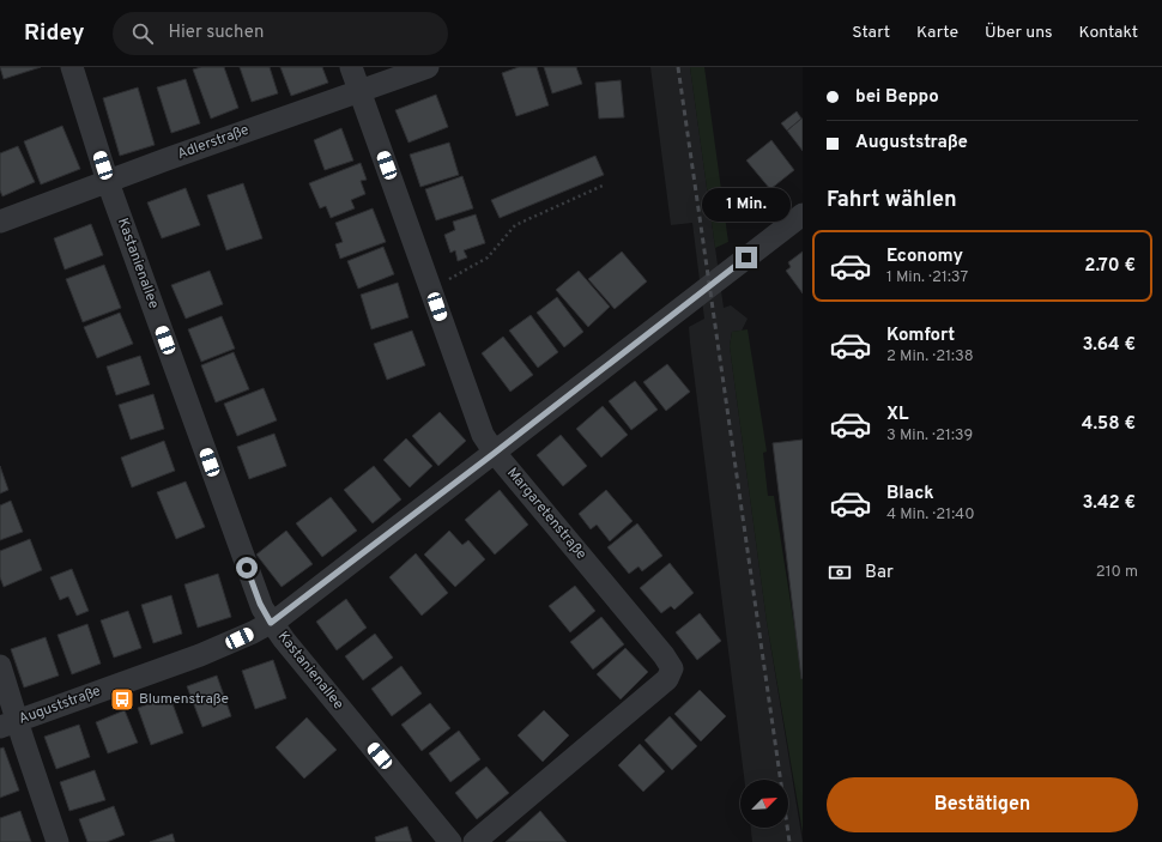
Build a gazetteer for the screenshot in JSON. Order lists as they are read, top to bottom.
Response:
{
  "streets": {
    "street": [
      "Adlerstraße",
      "Kastanienallee",
      "Margaretenstraße",
      "Auguststraße"
    ]
  },
  "crossings": [
    ["Adlerstraße", "Kastanienallee"],
    ["Adlerstraße", "Margaretenstraße"],
    ["Kastanienallee", "Auguststraße"],
    ["Margaretenstraße", "Auguststraße"]
  ],
  "places": {
    "bus stop": ["Blumenstraße"]
  },
  "north": "top right",
  "page": {
    "header": "Ridey",
    "search": "Hier suchen",
    "nav": [
      "Start",
      "Karte",
      "Über uns",
      "Kontakt"
    ],
    "banner": ["bei Beppo", "Auguststraße"],
    "heading": "Fahrt wählen",
    "bubble": "1 Min.",
    "list": [
      {
        "name": "Economy",
        "note": "1 Min. · 21:37",
        "value": "2.70 €"
      },
      {
        "name": "Komfort",
        "note": "2 Min. · 21:38",
        "value": "3.64 €"
      },
      {
        "name": "XL",
        "note": "3 Min. · 21:39",
        "value": "4.58 €"
      },
      {
        "name": "Black",
        "note": "4 Min. · 21:40",
        "value": "3.42 €"
      }
    ],
    "pay": ["Bar", "210 m"],
    "buttons": "Bestätigen"
  }
}
